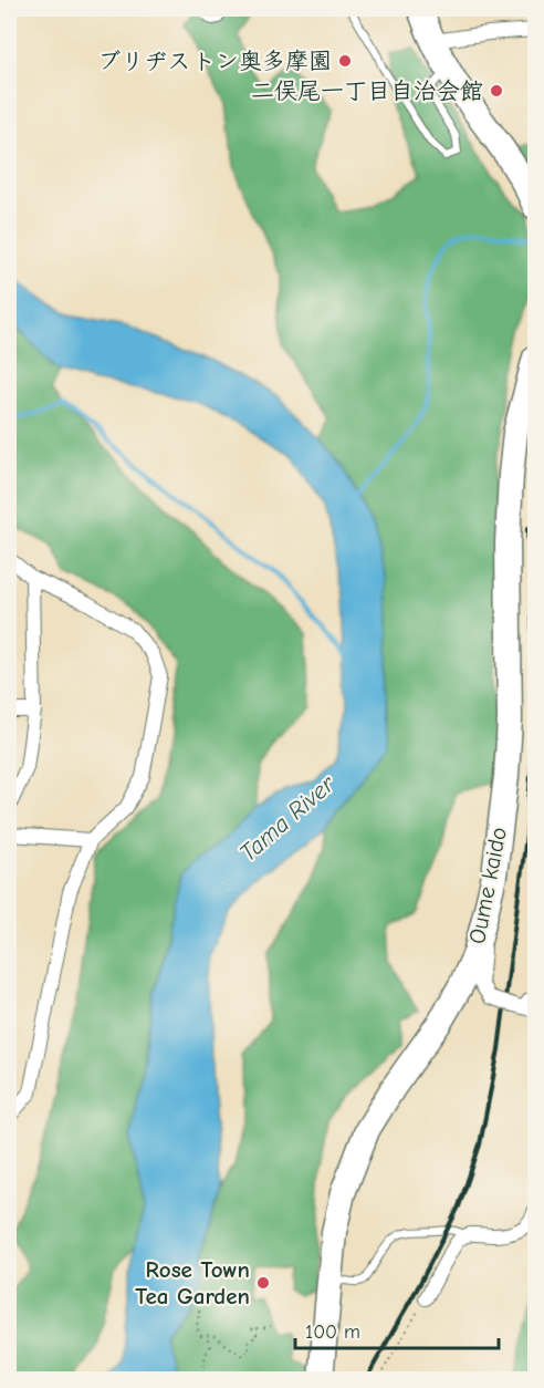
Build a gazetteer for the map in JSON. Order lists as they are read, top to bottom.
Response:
{
  "streets": {
    "highway": ["Oume kaido"]
  },
  "water": ["Tama River"],
  "places": ["ブリヂストン奥多摩園", "二俣尾一丁目自治会館", "Rose Town Tea Garden"],
  "scale_bar": "100 m"
}
